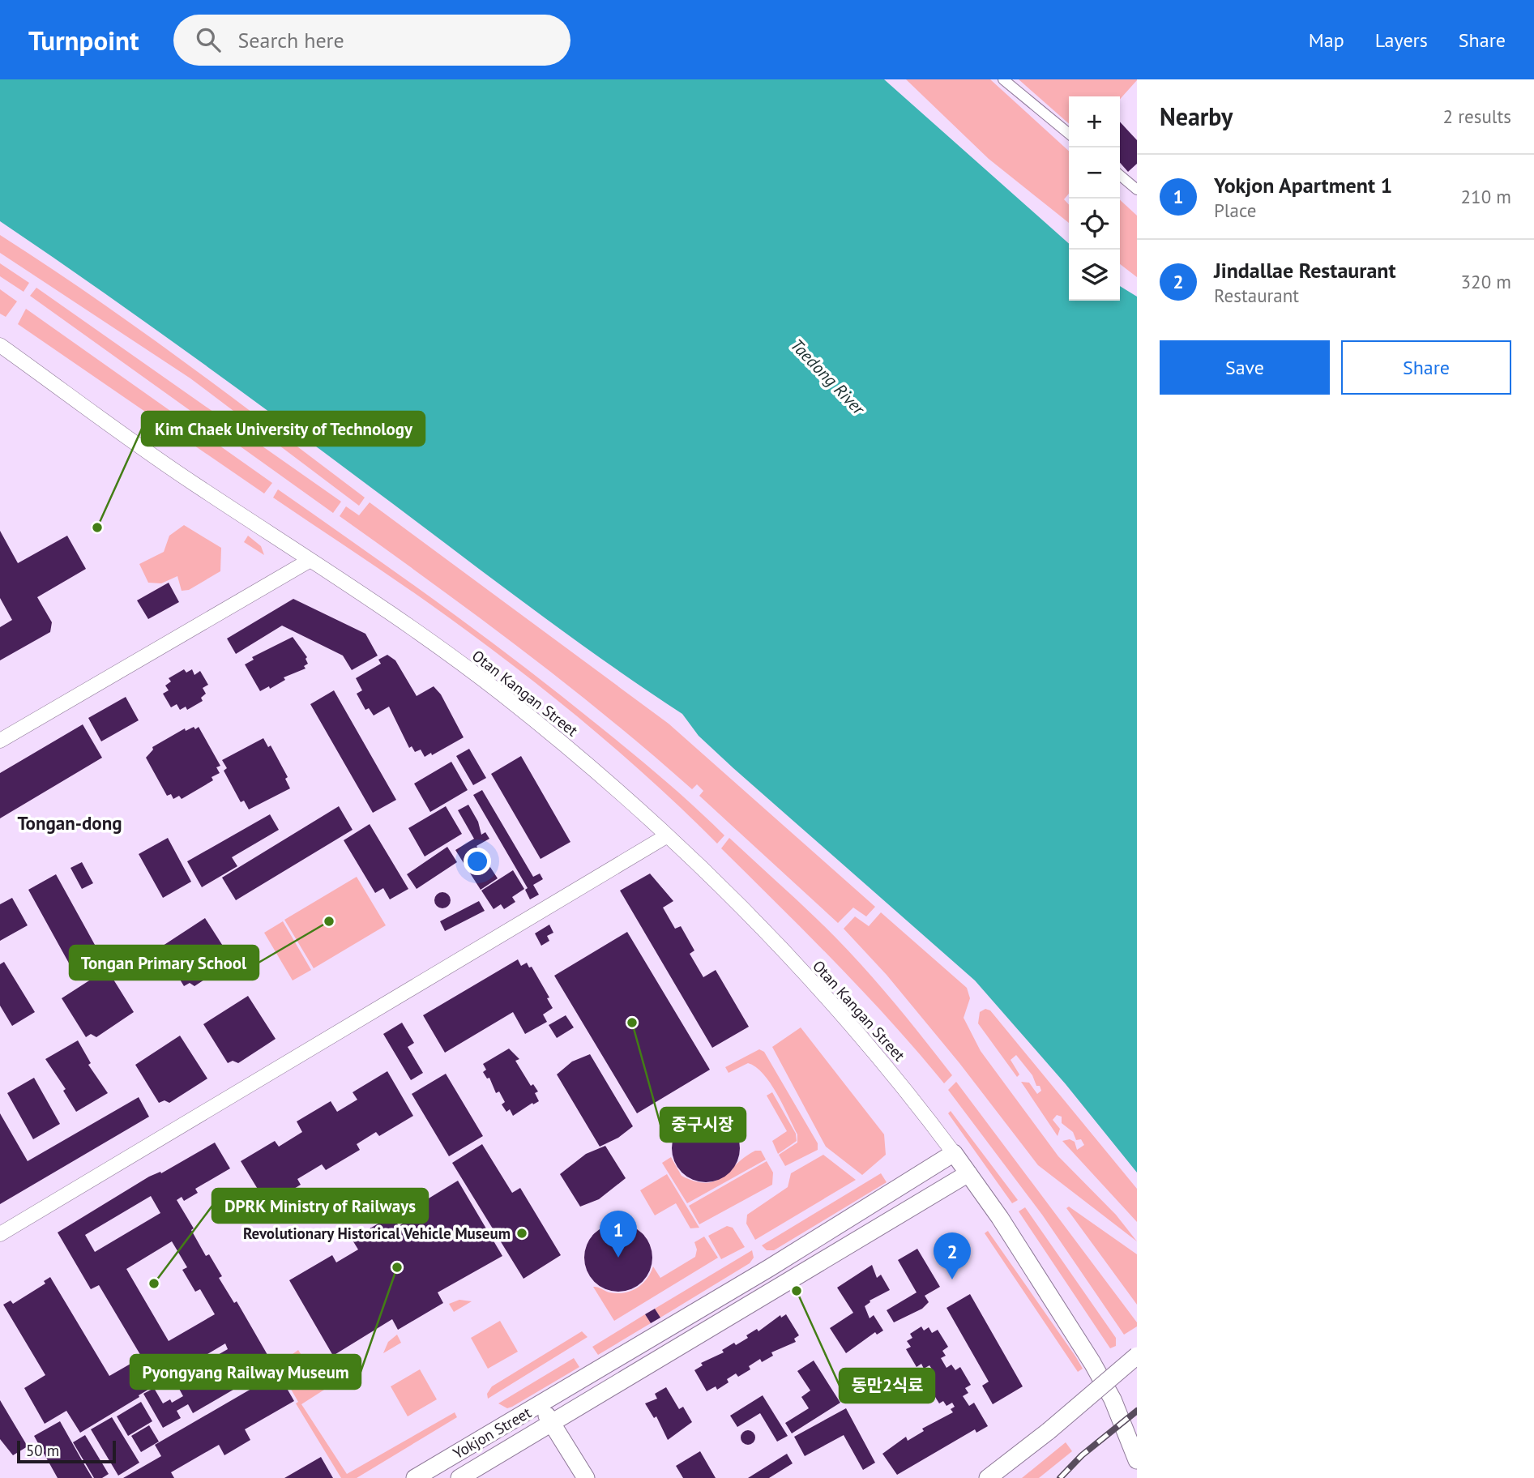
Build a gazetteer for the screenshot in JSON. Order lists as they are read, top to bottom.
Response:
{
  "streets": {
    "main road": ["Otan Kangan Street", "Yokjon Street"]
  },
  "crossings": [
    ["Otan Kangan Street", "Yokjon Street"]
  ],
  "districts": ["Tongan-dong"],
  "water": ["Taedong River"],
  "places": [
    "Kim Chaek University of Technology",
    "Tongan Primary School",
    "중구시장",
    "Revolutionary Historical Vehicle Museum",
    "Pyongyang Railway Museum",
    "DPRK Ministry of Railways",
    "동만2식료"
  ],
  "scale_bar": "50 m",
  "page": {
    "header": "Turnpoint",
    "search": "Search here",
    "nav": ["Map", "Layers", "Share"],
    "heading": ["Nearby", "2 results"],
    "map_buttons": ["+", "−"],
    "list": [
      {
        "mark": "1",
        "name": "Yokjon Apartment 1",
        "note": "Place",
        "value": "210 m"
      },
      {
        "mark": "2",
        "name": "Jindallae Restaurant",
        "note": "Restaurant",
        "value": "320 m"
      }
    ],
    "buttons": ["Save", "Share"],
    "pins": ["1", "2"],
    "scale": "50 m"
  }
}
